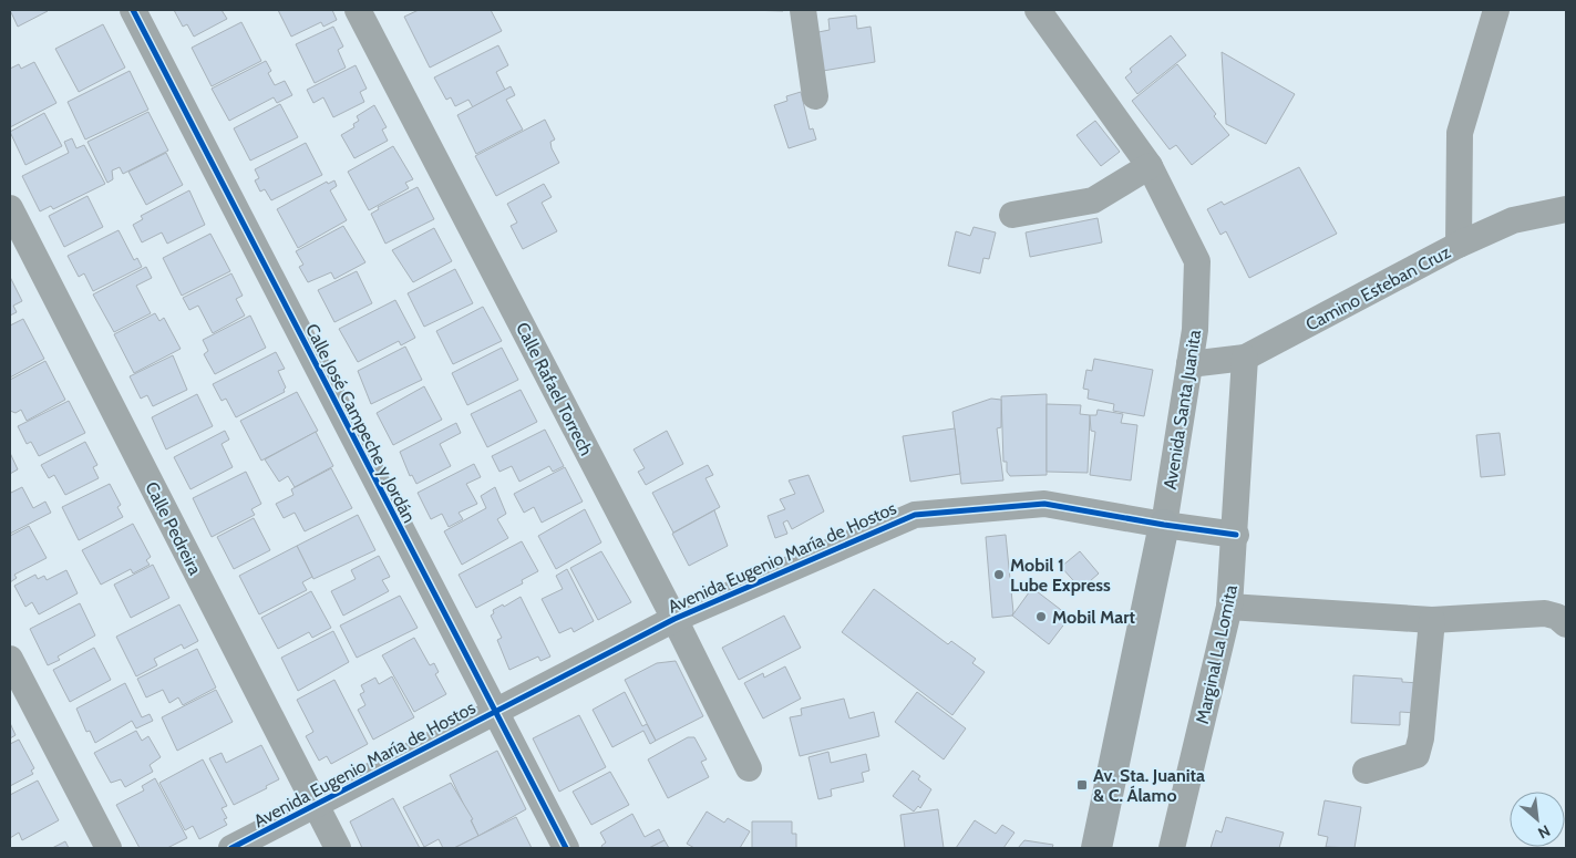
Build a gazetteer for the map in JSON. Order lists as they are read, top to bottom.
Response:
{
  "streets": {
    "street": [
      "Camino Esteban Cruz",
      "Calle Rafael Torrech",
      "Avenida Santa Juanita",
      "Calle José Campeche y Jordán",
      "Calle Pedreira",
      "Avenida Eugenio María de Hostos",
      "Marginal La Lomita"
    ]
  },
  "crossings": [
    ["Camino Esteban Cruz", "Avenida Santa Juanita"],
    ["Camino Esteban Cruz", "Marginal La Lomita"],
    ["Calle Rafael Torrech", "Avenida Eugenio María de Hostos"],
    ["Avenida Santa Juanita", "Avenida Eugenio María de Hostos"],
    ["Calle José Campeche y Jordán", "Avenida Eugenio María de Hostos"],
    ["Calle Pedreira", "Avenida Eugenio María de Hostos"],
    ["Avenida Eugenio María de Hostos", "Marginal La Lomita"]
  ],
  "places": {
    "other": ["Mobil 1 Lube Express", "Mobil Mart"],
    "transit": ["Av. Sta. Juanita & C. Álamo"]
  },
  "north": "bottom right"
}
